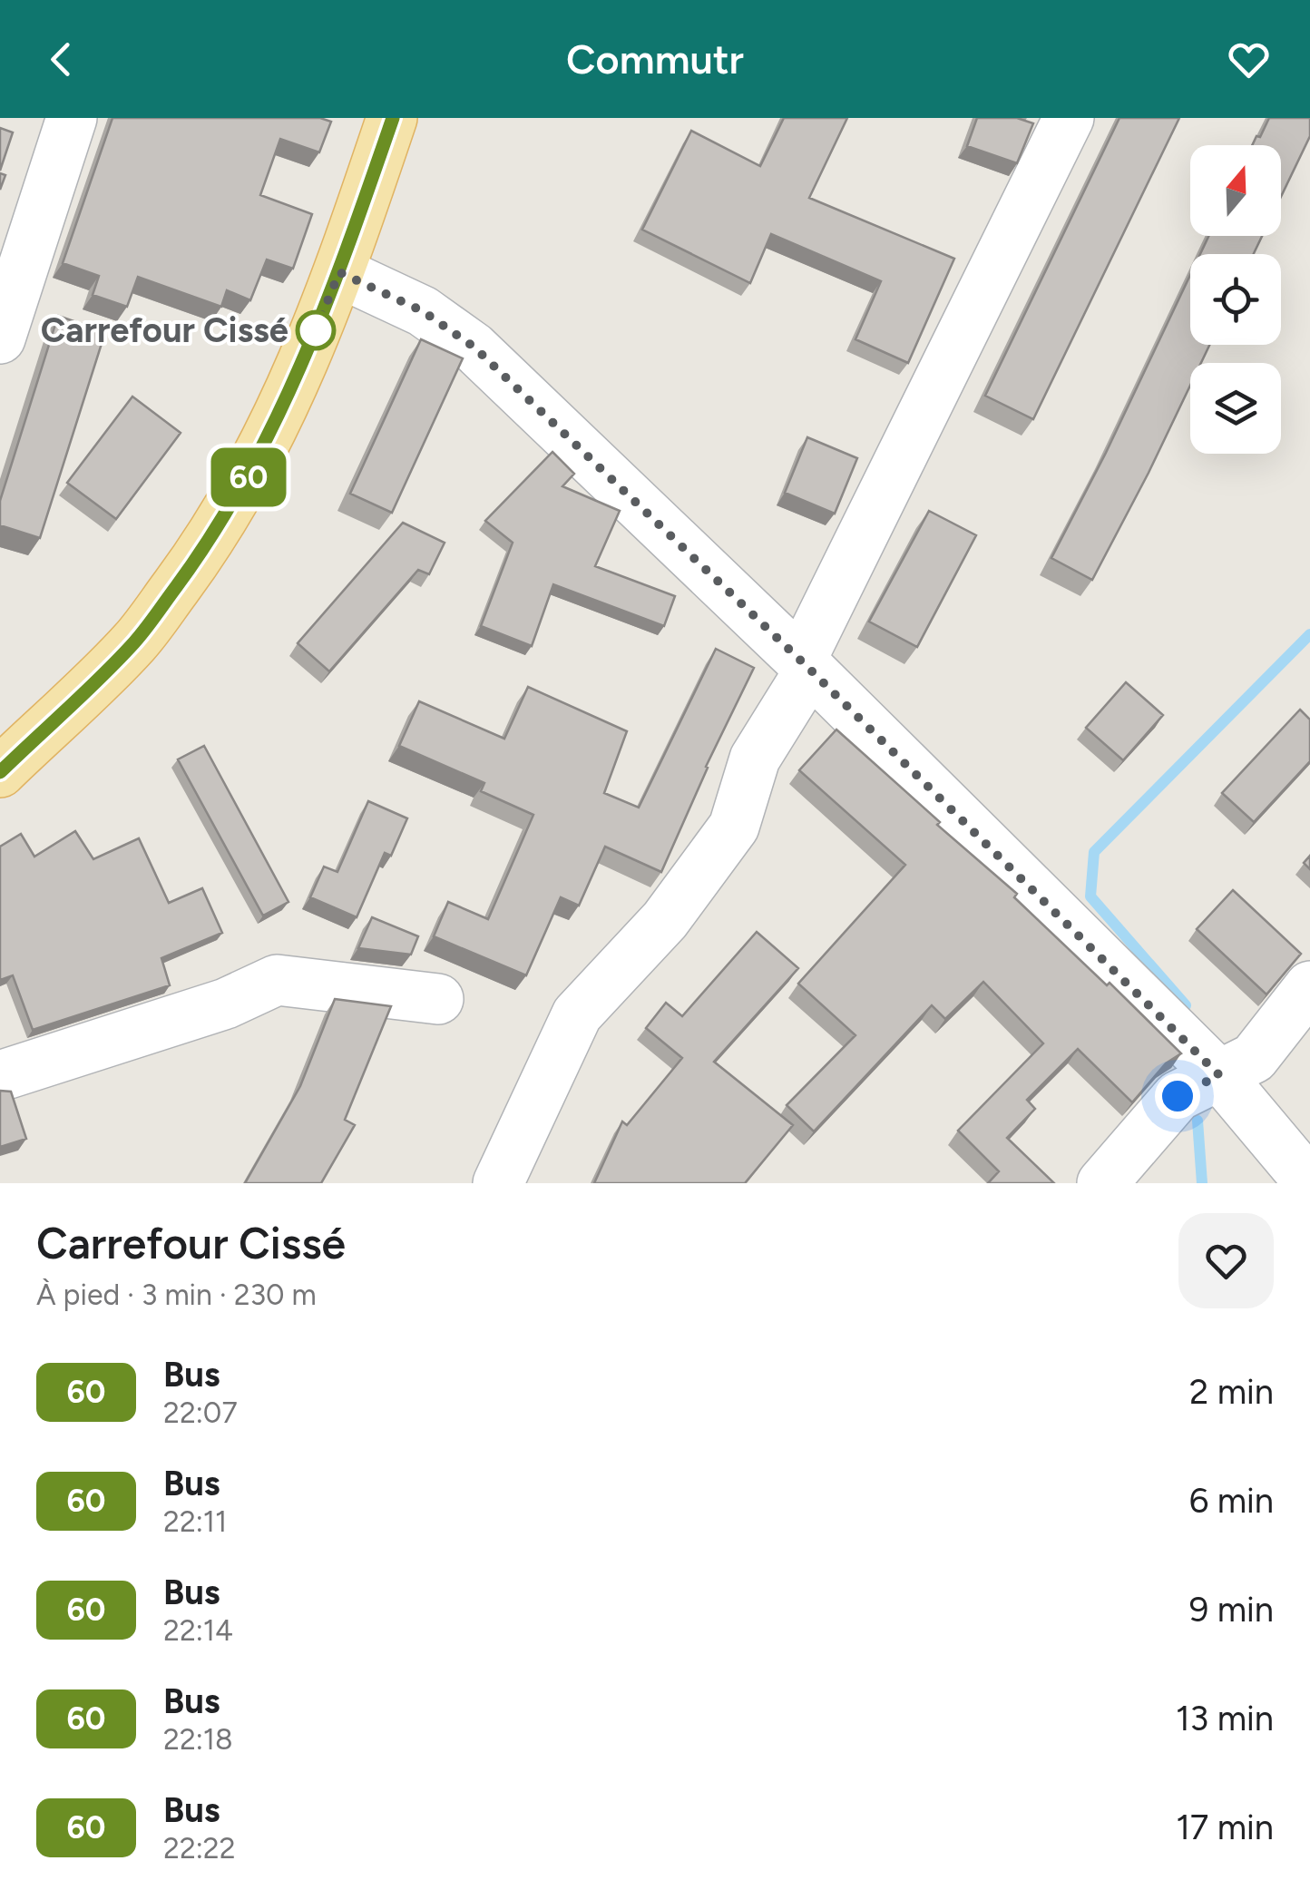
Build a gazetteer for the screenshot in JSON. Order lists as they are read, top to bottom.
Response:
{
  "places": ["Carrefour Cissé"],
  "lines": ["bus line 60"],
  "north": "top",
  "page": {
    "header": "Commutr",
    "on_map": "60",
    "heading": ["Carrefour Cissé", "À pied · 3 min · 230 m"],
    "list": [
      {
        "mark": "60",
        "name": "Bus",
        "note": "22:07",
        "value": "2 min"
      },
      {
        "mark": "60",
        "name": "Bus",
        "note": "22:11",
        "value": "6 min"
      },
      {
        "mark": "60",
        "name": "Bus",
        "note": "22:14",
        "value": "9 min"
      },
      {
        "mark": "60",
        "name": "Bus",
        "note": "22:18",
        "value": "13 min"
      },
      {
        "mark": "60",
        "name": "Bus",
        "note": "22:22",
        "value": "17 min"
      }
    ]
  }
}
